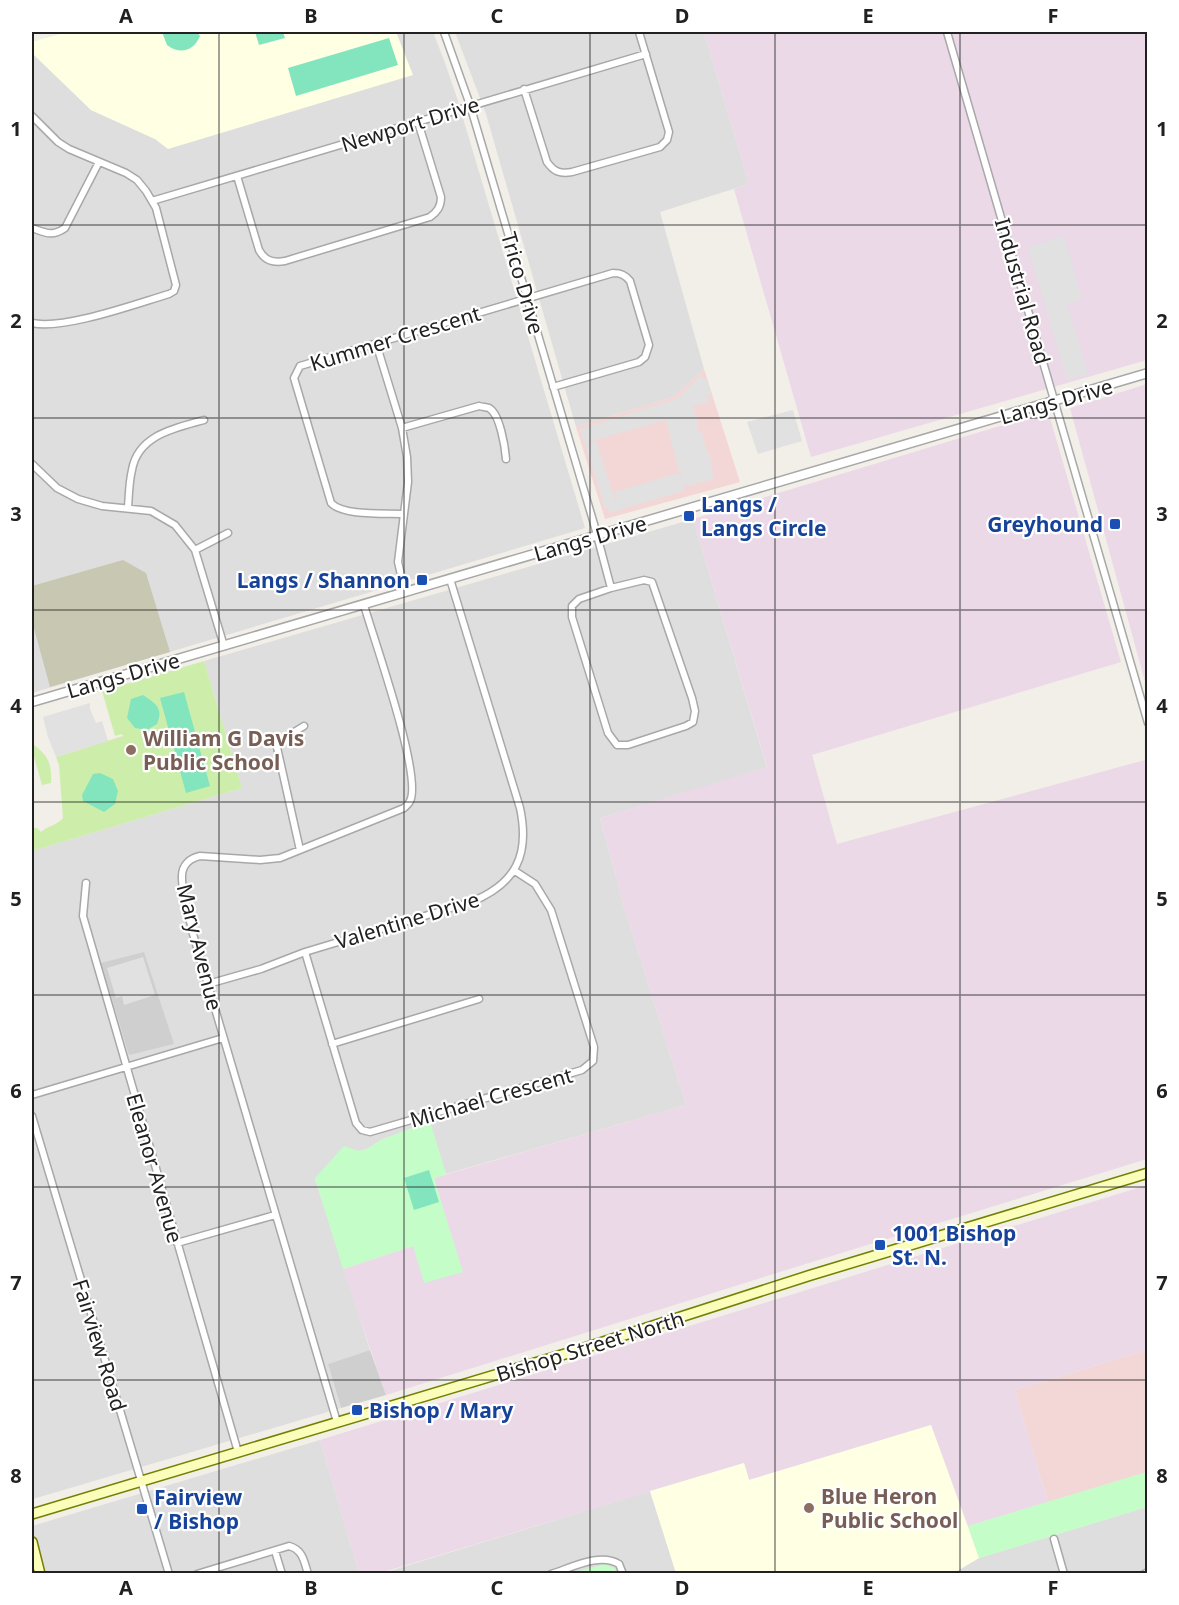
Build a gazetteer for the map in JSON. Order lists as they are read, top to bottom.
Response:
{
  "streets": {
    "main road": ["Bishop Street North"],
    "street": [
      "Newport Drive",
      "Trico Drive",
      "Industrial Road",
      "Kummer Crescent",
      "Langs Drive",
      "Valentine Drive",
      "Mary Avenue",
      "Michael Crescent",
      "Eleanor Avenue",
      "Fairview Road"
    ]
  },
  "crossings": [
    ["Newport Drive", "Trico Drive"],
    ["Trico Drive", "Kummer Crescent"],
    ["Trico Drive", "Langs Drive"],
    ["Industrial Road", "Langs Drive"],
    ["Langs Drive", "Valentine Drive"],
    ["Langs Drive", "Mary Avenue"],
    ["Valentine Drive", "Mary Avenue"],
    ["Valentine Drive", "Michael Crescent"],
    ["Mary Avenue", "Bishop Street North"],
    ["Eleanor Avenue", "Bishop Street North"],
    ["Fairview Road", "Bishop Street North"]
  ],
  "places": {
    "transit": [
      "Langs / Langs Circle",
      "Greyhound",
      "Langs / Shannon",
      "1001 Bishop St. N.",
      "Bishop / Mary",
      "Fairview / Bishop"
    ],
    "other": ["William G Davis Public School", "Blue Heron Public School"]
  },
  "grid": {
    "columns": [
      "A",
      "B",
      "C",
      "D",
      "E",
      "F"
    ],
    "rows": [
      "1",
      "2",
      "3",
      "4",
      "5",
      "6",
      "7",
      "8"
    ]
  }
}
